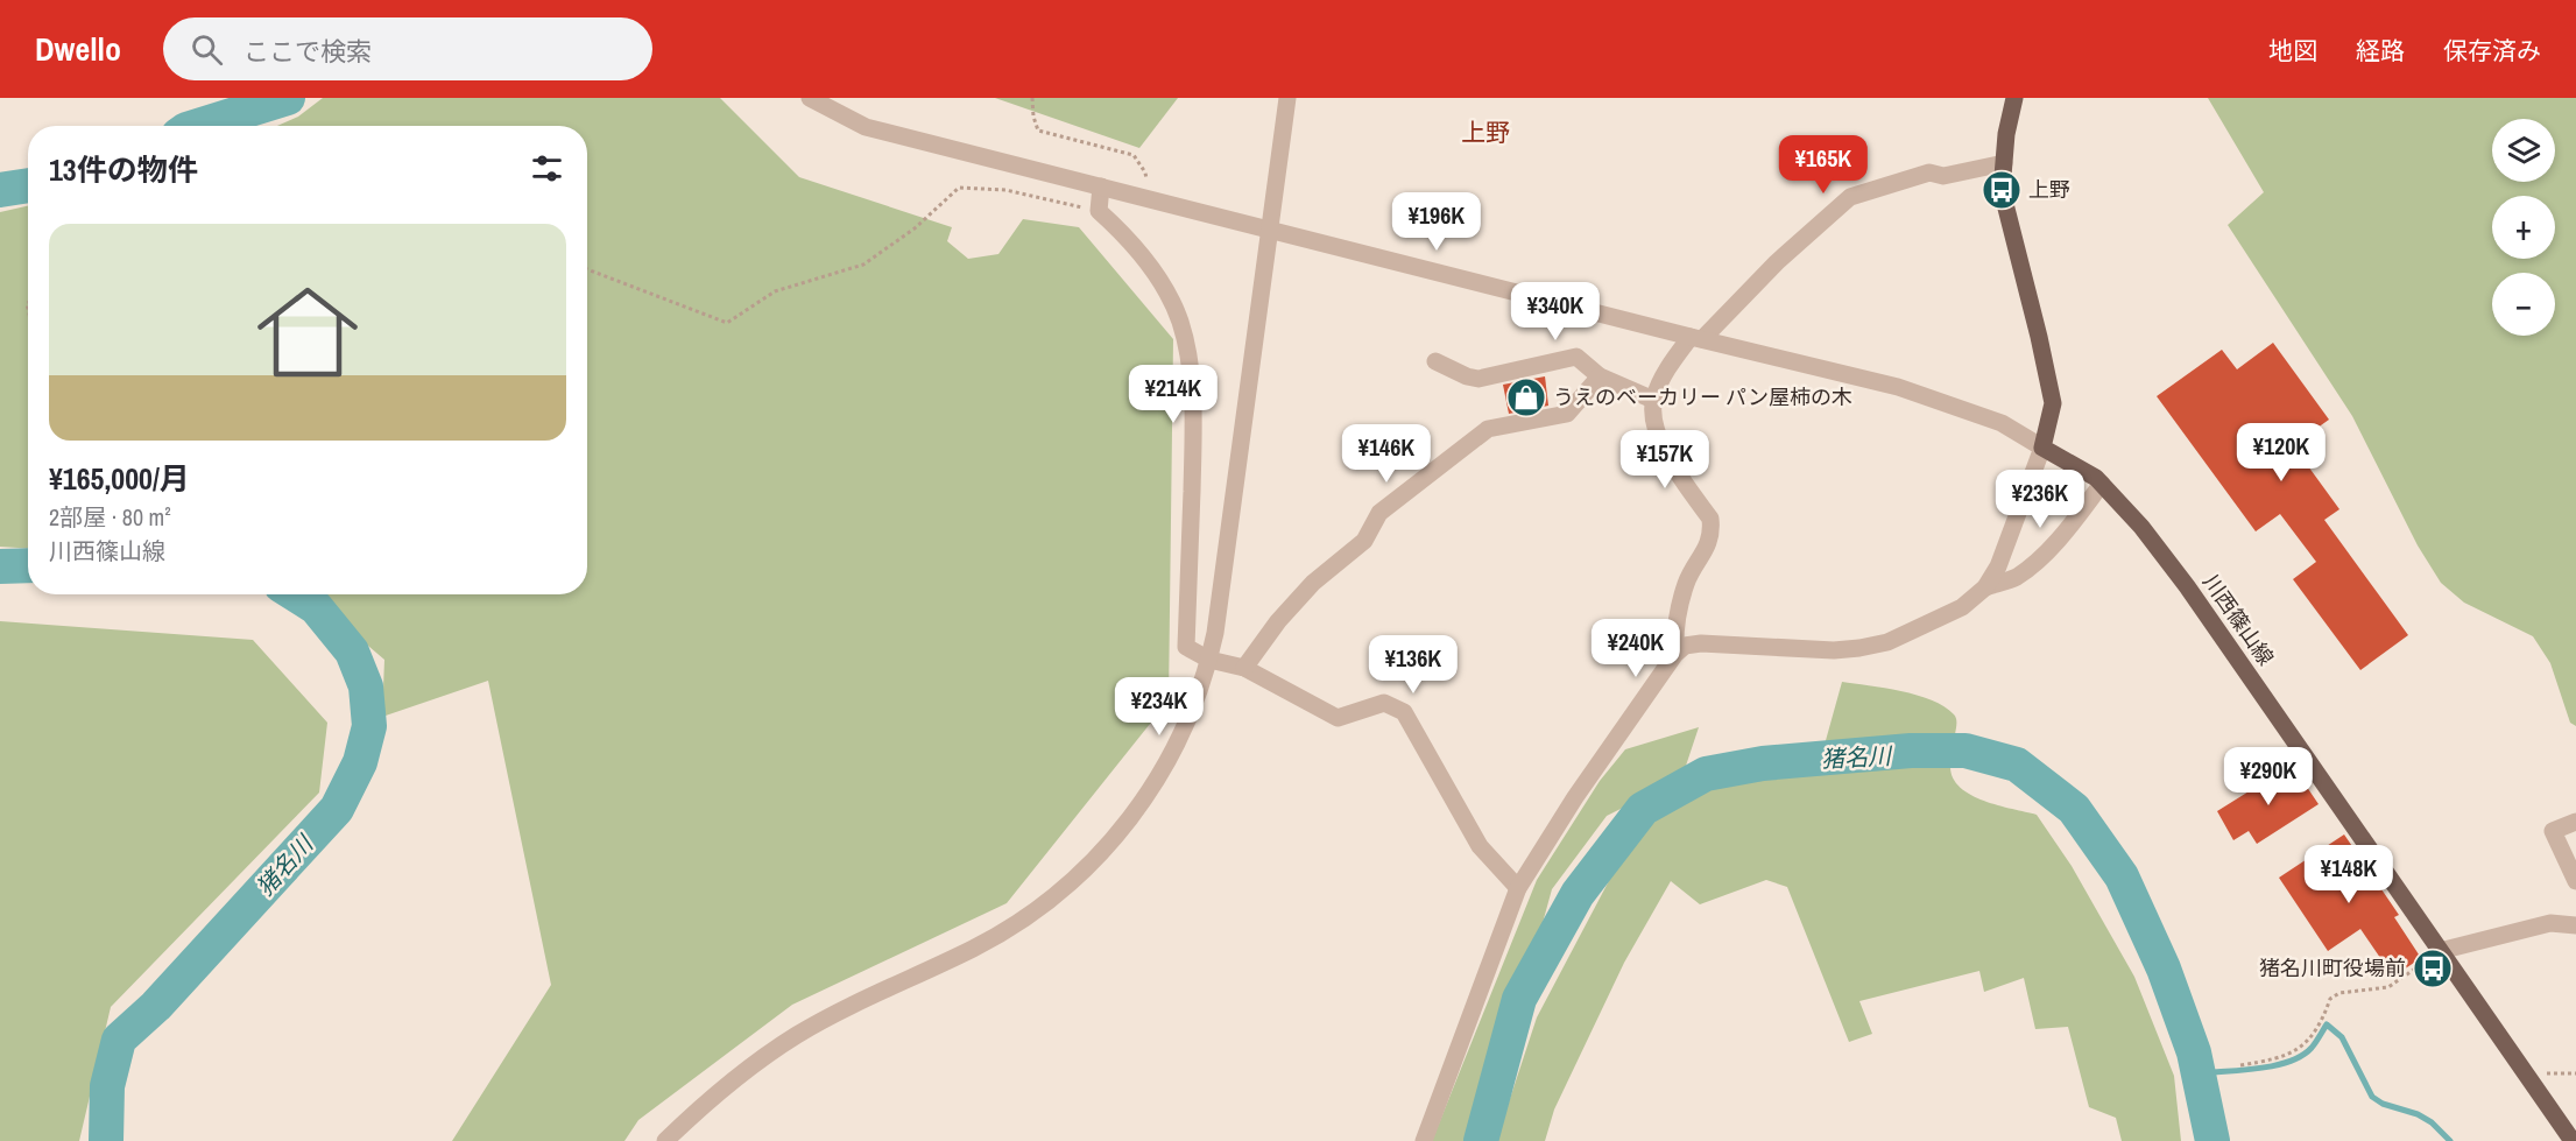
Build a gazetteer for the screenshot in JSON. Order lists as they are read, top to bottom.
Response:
{
  "streets": {
    "main road": ["川西篠山線"]
  },
  "districts": ["上野"],
  "water": ["猪名川"],
  "places": {
    "bus stop": ["上野", "猪名川町役場前"],
    "shop": ["うえのベーカリー パン屋柿の木"]
  },
  "page": {
    "header": "Dwello",
    "search": "ここで検索",
    "nav": ["地図", "経路", "保存済み"],
    "map_buttons": ["+", "−"],
    "heading": "13件の物件",
    "price": [
      "¥165K",
      "¥196K",
      "¥340K",
      "¥214K",
      "¥120K",
      "¥146K",
      "¥157K",
      "¥236K",
      "¥240K",
      "¥136K",
      "¥234K",
      "¥290K",
      "¥148K"
    ],
    "list": [
      {
        "name": "¥165,000/月",
        "note": "2部屋 · 80 m² · 川西篠山線"
      }
    ]
  }
}
